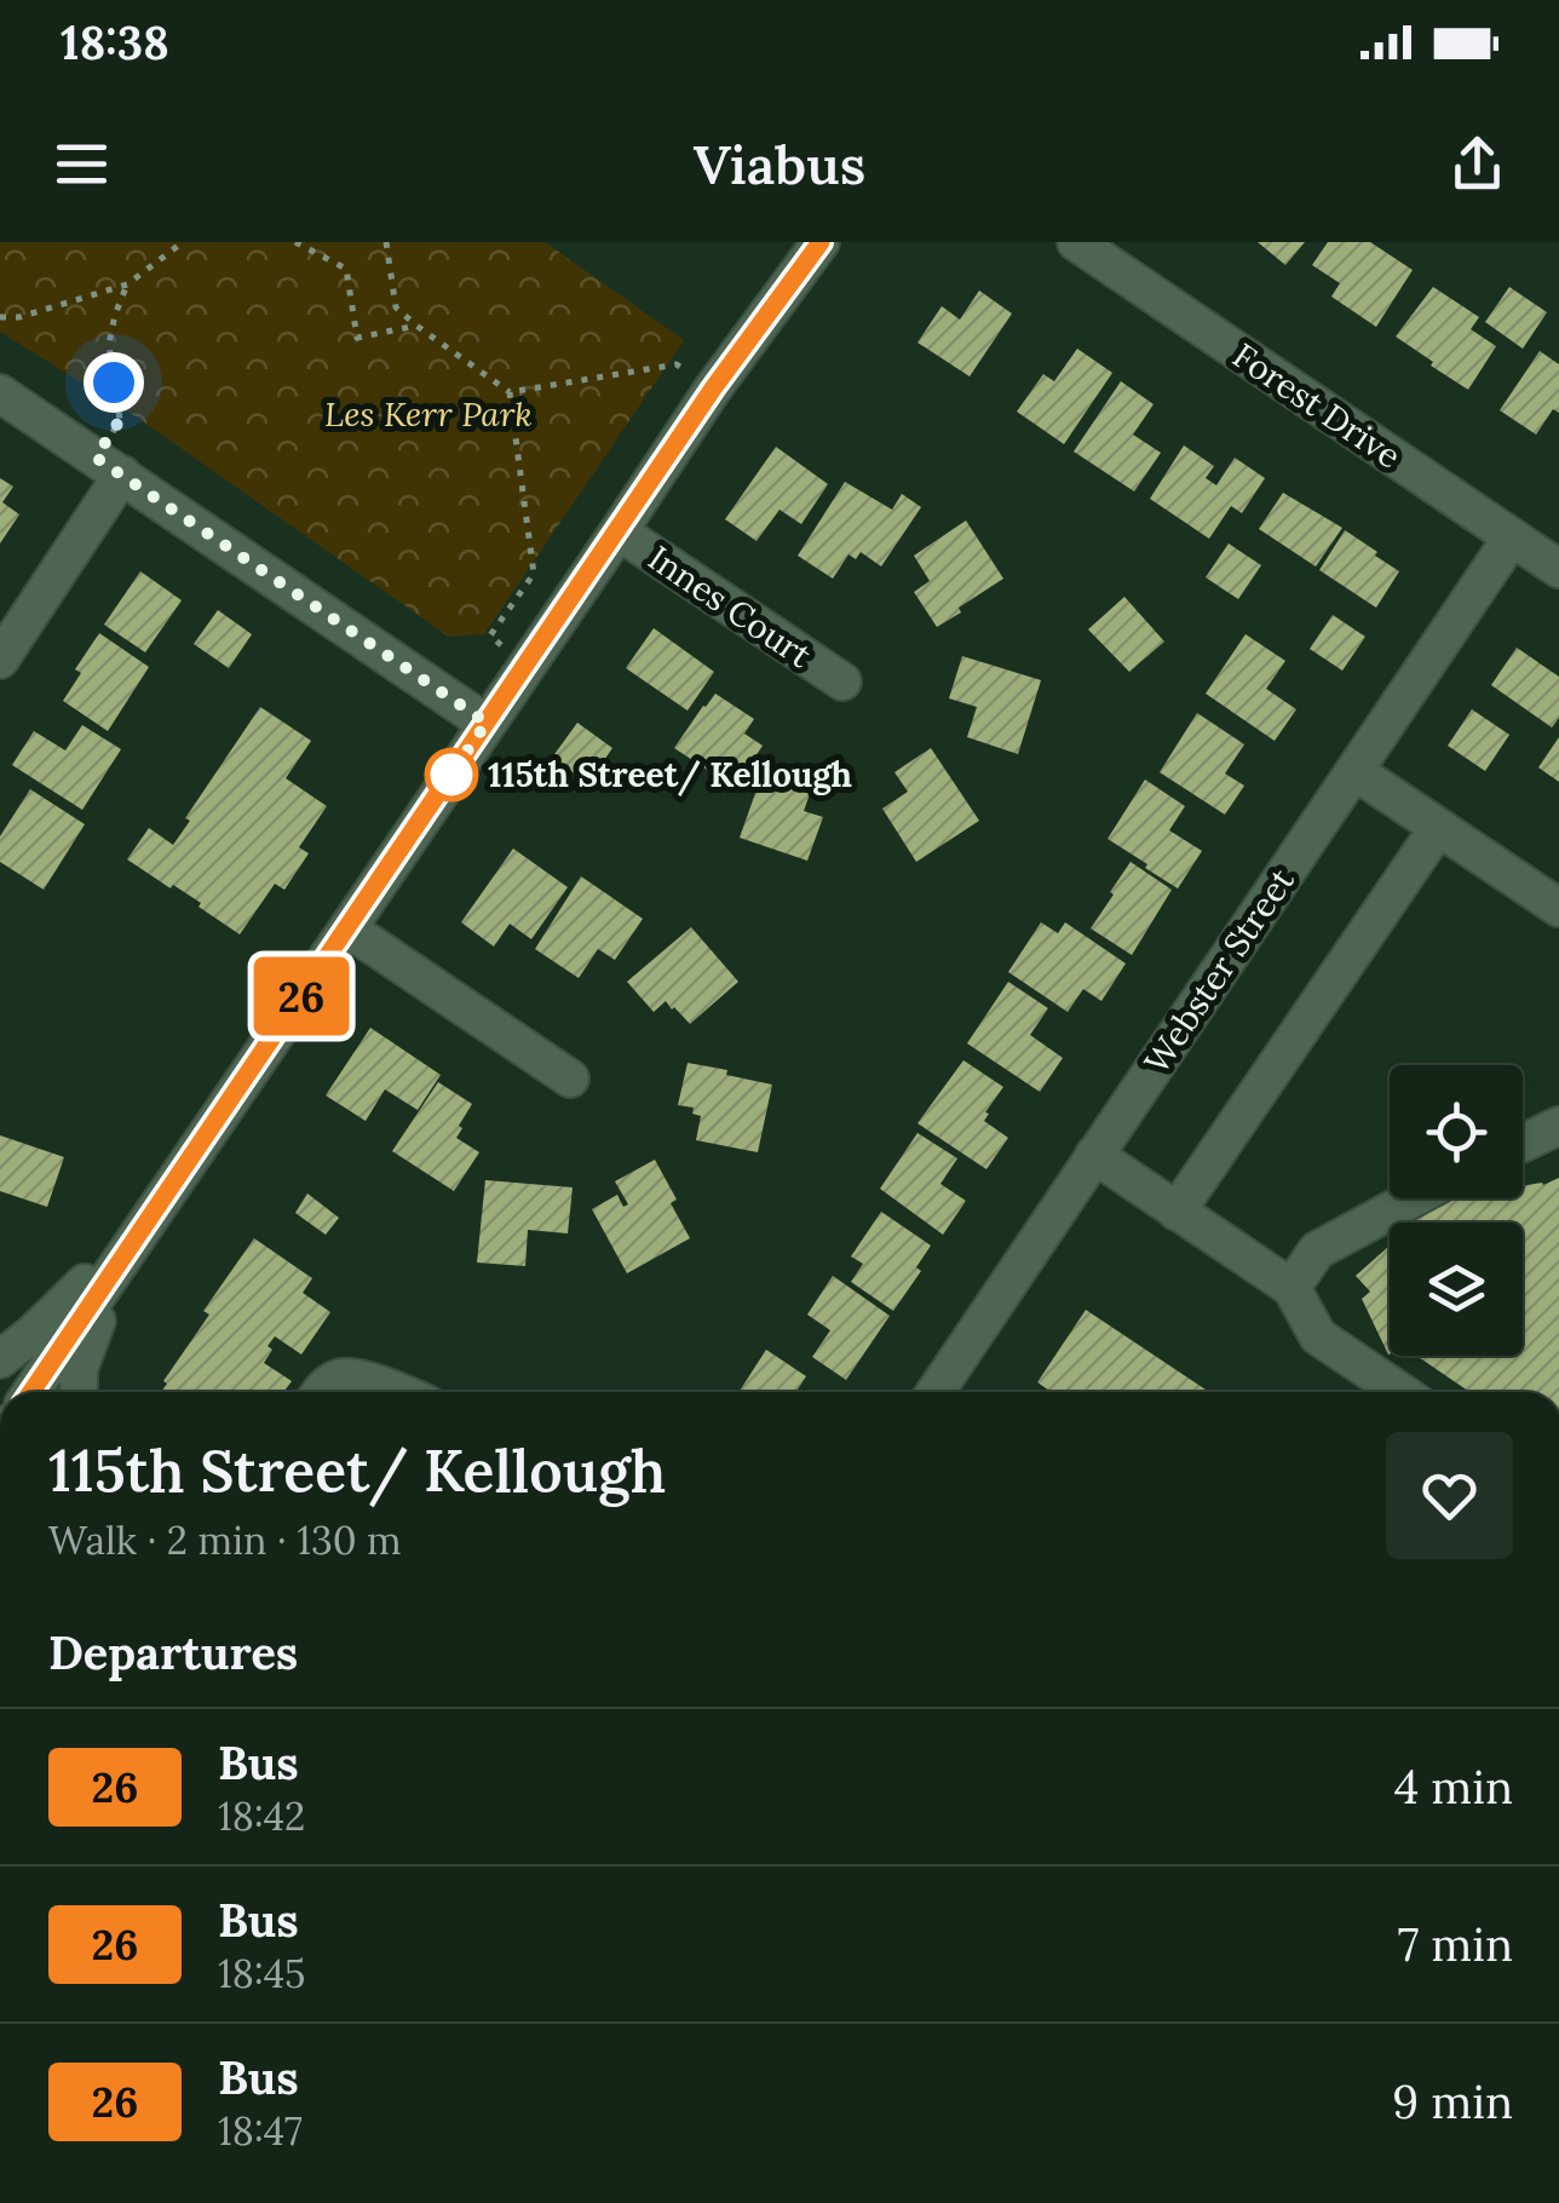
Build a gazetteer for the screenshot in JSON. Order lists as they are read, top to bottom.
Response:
{
  "streets": {
    "street": ["Forest Drive", "Innes Court", "Webster Street"]
  },
  "crossings": [
    ["Forest Drive", "Webster Street"]
  ],
  "parks": ["Les Kerr Park"],
  "places": ["115th Street/ Kellough"],
  "lines": ["bus line 26"],
  "page": {
    "status": "18:38",
    "header": "Viabus",
    "on_map": "26",
    "heading": [
      ["115th Street/ Kellough", "Walk · 2 min · 130 m"],
      "Departures"
    ],
    "list": [
      {
        "mark": "26",
        "name": "Bus",
        "note": "18:42",
        "value": "4 min"
      },
      {
        "mark": "26",
        "name": "Bus",
        "note": "18:45",
        "value": "7 min"
      },
      {
        "mark": "26",
        "name": "Bus",
        "note": "18:47",
        "value": "9 min"
      }
    ]
  }
}
